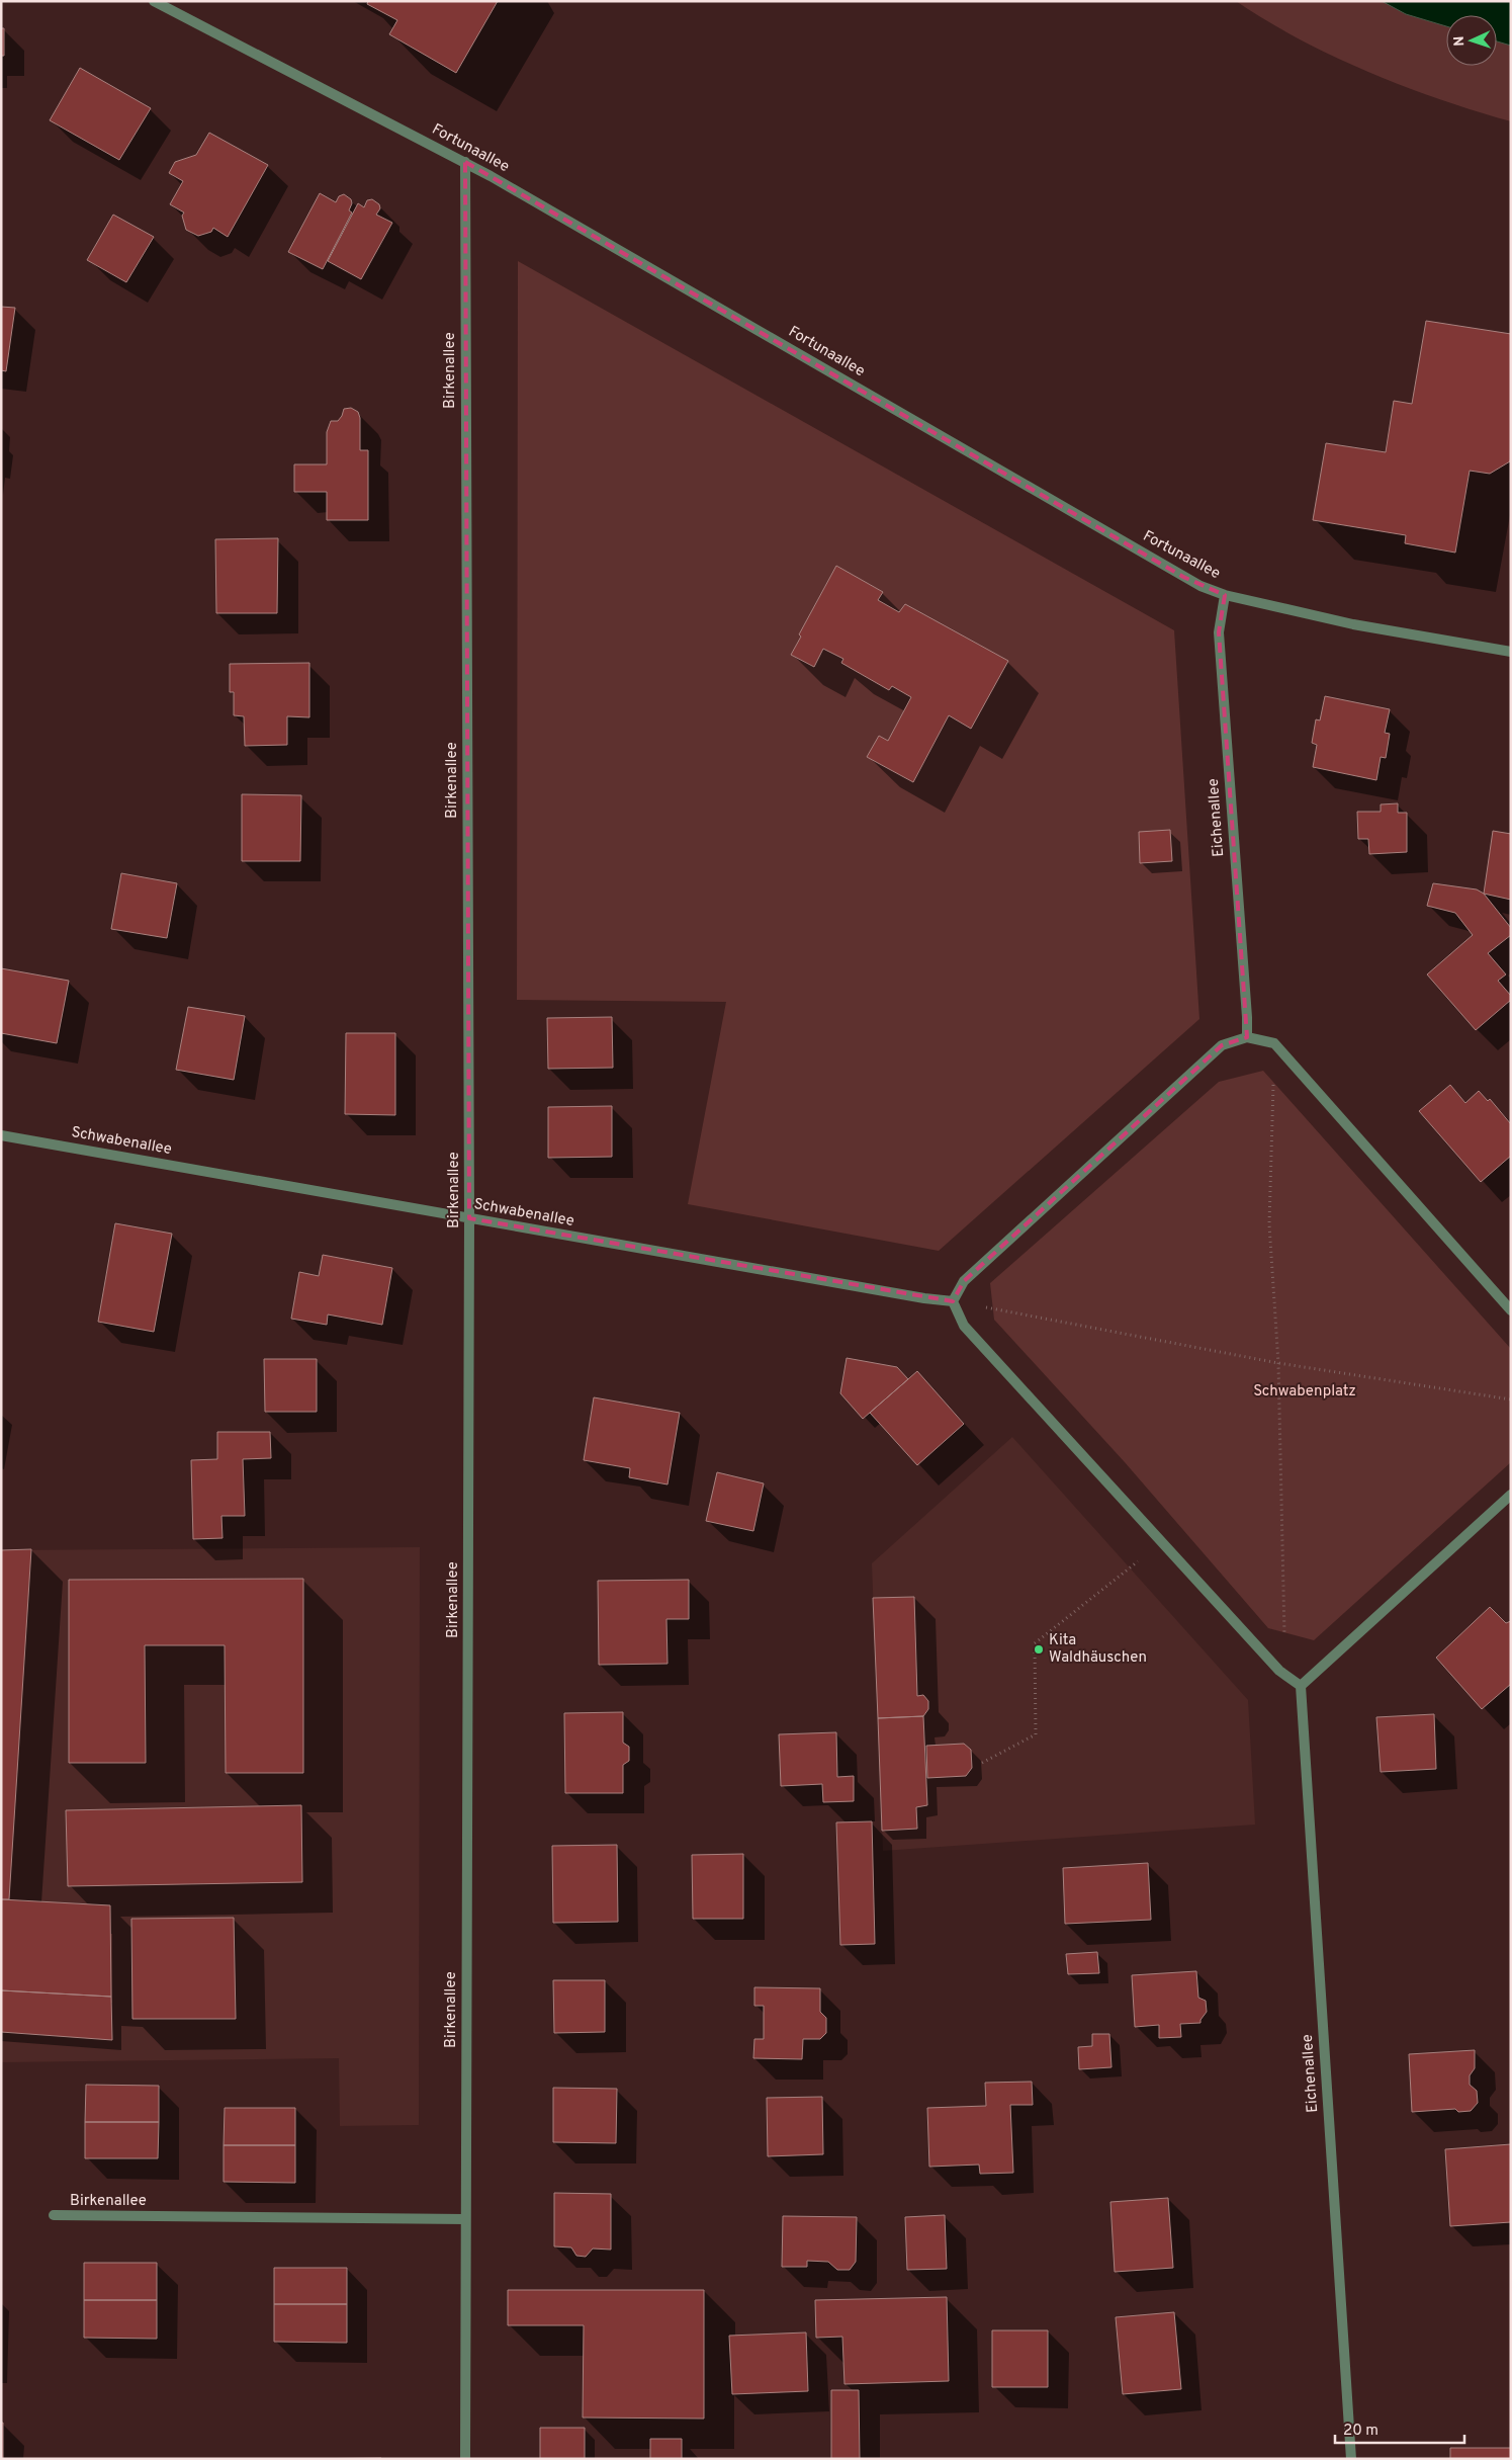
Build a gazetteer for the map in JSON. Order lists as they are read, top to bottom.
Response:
{
  "streets": {
    "street": [
      "Fortunaallee",
      "Birkenallee",
      "Eichenallee",
      "Schwabenallee"
    ]
  },
  "crossings": [
    ["Fortunaallee", "Birkenallee"],
    ["Fortunaallee", "Eichenallee"],
    ["Birkenallee", "Schwabenallee"]
  ],
  "parks": ["Schwabenplatz"],
  "places": ["Kita Waldhäuschen"],
  "scale_bar": "20 m",
  "north": "left"
}
